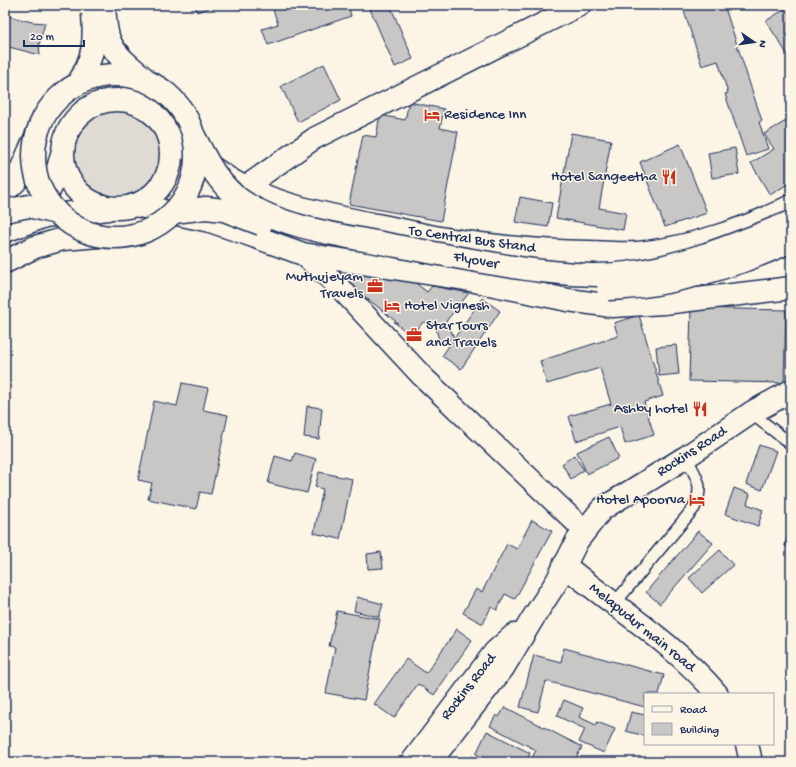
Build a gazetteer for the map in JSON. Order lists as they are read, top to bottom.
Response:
{
  "streets": {
    "main road": [
      "To Central Bus Stand",
      "Flyover",
      "Rockins Road",
      "Melapudur main road"
    ]
  },
  "crossings": [
    ["Rockins Road", "Melapudur main road"]
  ],
  "places": {
    "hotel": ["Residence Inn", "Hotel Vignesh", "Hotel Apoorva"],
    "restaurant": ["Hotel Sangeetha", "Ashby hotel"],
    "office": ["Muthujeyam Travels", "Star Tours and Travels"]
  },
  "legend": ["Road", "Building"],
  "scale_bar": "20 m",
  "north": "right"
}
